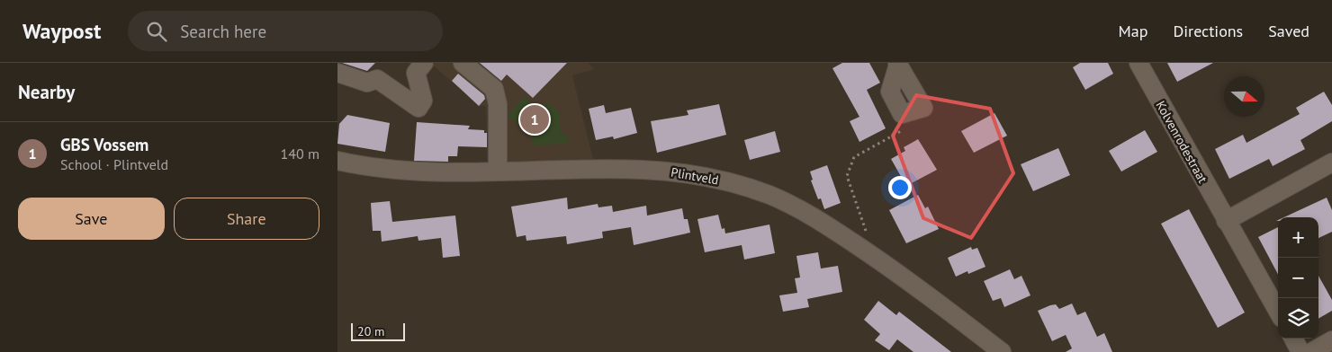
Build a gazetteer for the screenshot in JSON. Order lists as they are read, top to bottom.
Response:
{
  "streets": {
    "street": ["Kolvenrodestraat", "Plintveld"]
  },
  "scale_bar": "20 m",
  "north": "right",
  "page": {
    "header": "Waypost",
    "search": "Search here",
    "nav": ["Map", "Directions", "Saved"],
    "heading": "Nearby",
    "pins": "1",
    "list": [
      {
        "mark": "1",
        "name": "GBS Vossem",
        "note": "School · Plintveld",
        "value": "140 m"
      }
    ],
    "buttons": ["Save", "Share"],
    "map_buttons": ["+", "−"],
    "scale": "20 m"
  }
}
